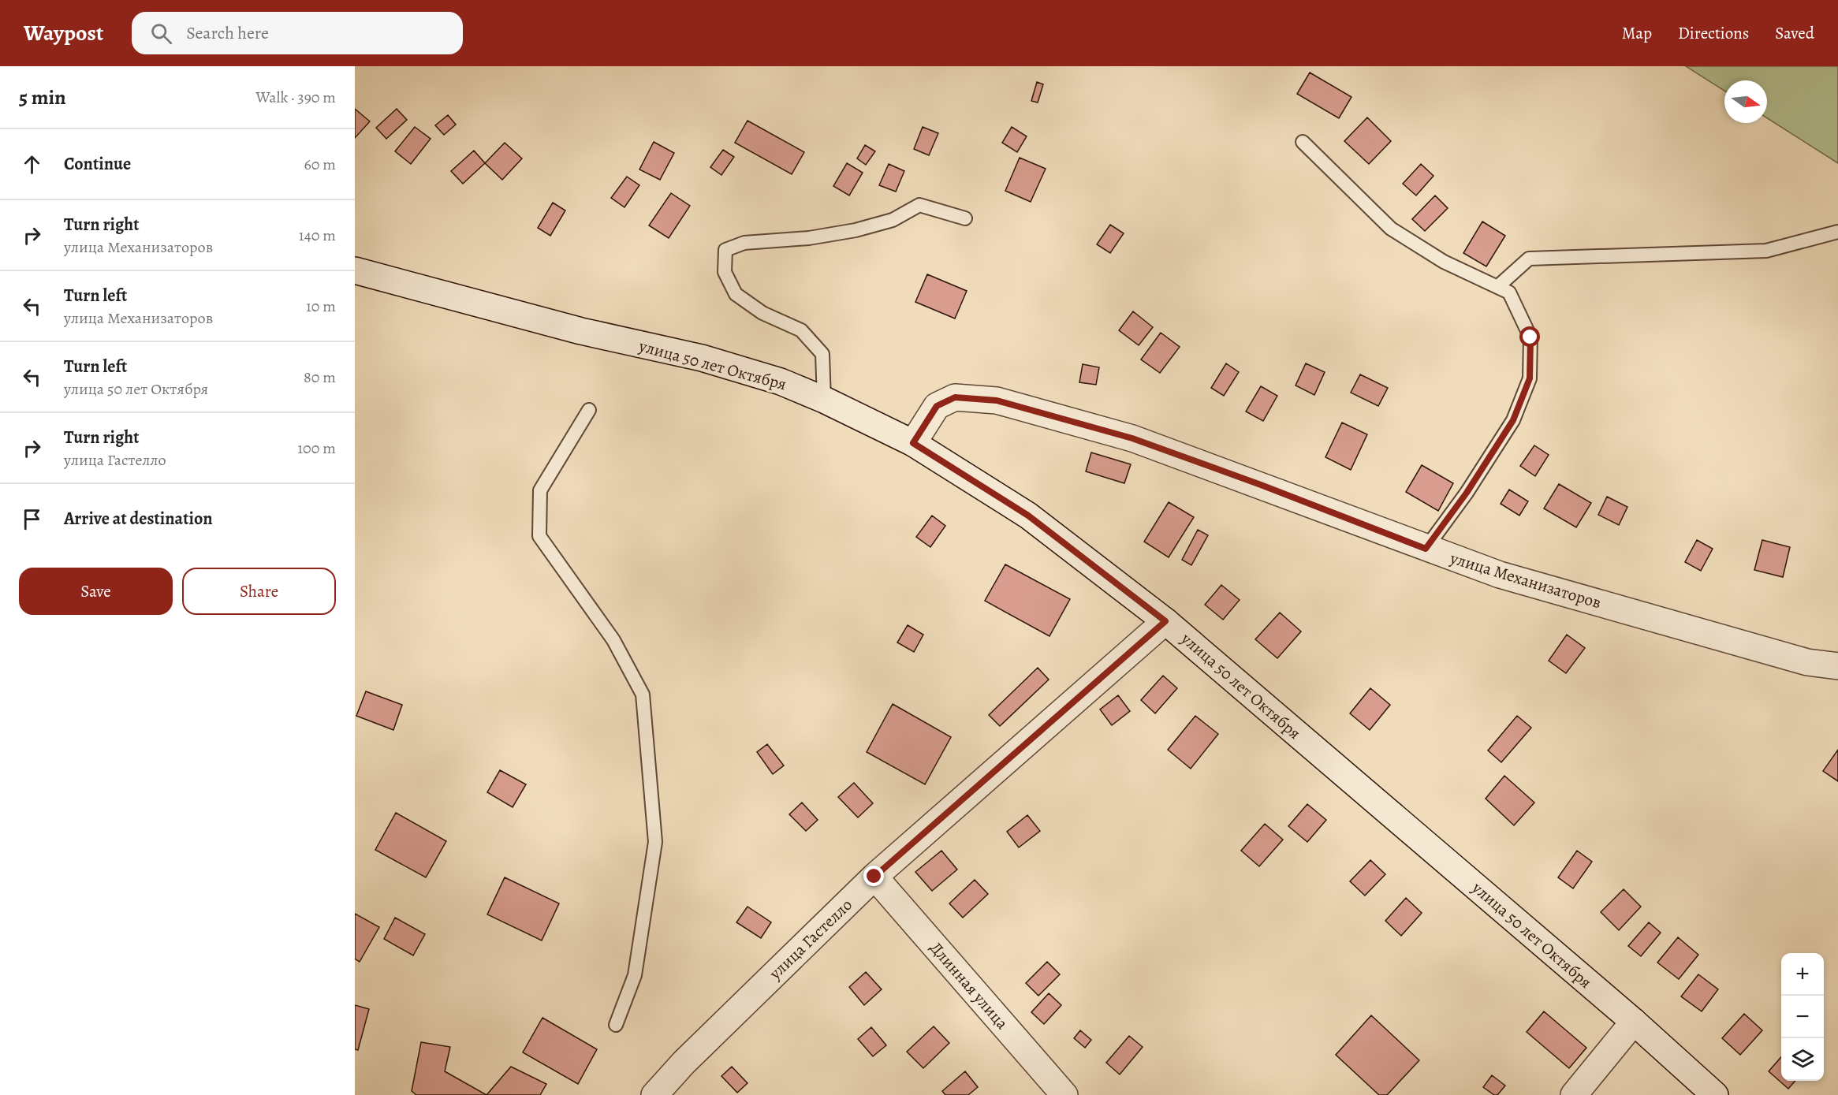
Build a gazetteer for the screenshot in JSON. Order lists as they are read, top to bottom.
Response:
{
  "streets": {
    "street": [
      "улица 50 лет Октября",
      "улица Механизаторов",
      "улица Гастелло",
      "Длинная улица"
    ]
  },
  "crossings": [
    ["улица 50 лет Октября", "улица Механизаторов"],
    ["улица 50 лет Октября", "улица Гастелло"],
    ["улица Гастелло", "Длинная улица"]
  ],
  "north": "right",
  "page": {
    "header": "Waypost",
    "search": "Search here",
    "nav": ["Map", "Directions", "Saved"],
    "heading": ["5 min", "Walk · 390 m"],
    "list": [
      ["Continue", "60 m"],
      ["Turn right", "улица Механизаторов", "140 m"],
      ["Turn left", "улица Механизаторов", "10 m"],
      ["Turn left", "улица 50 лет Октября", "80 m"],
      ["Turn right", "улица Гастелло", "100 m"],
      "Arrive at destination"
    ],
    "buttons": ["Save", "Share"],
    "map_buttons": ["+", "−"]
  }
}
